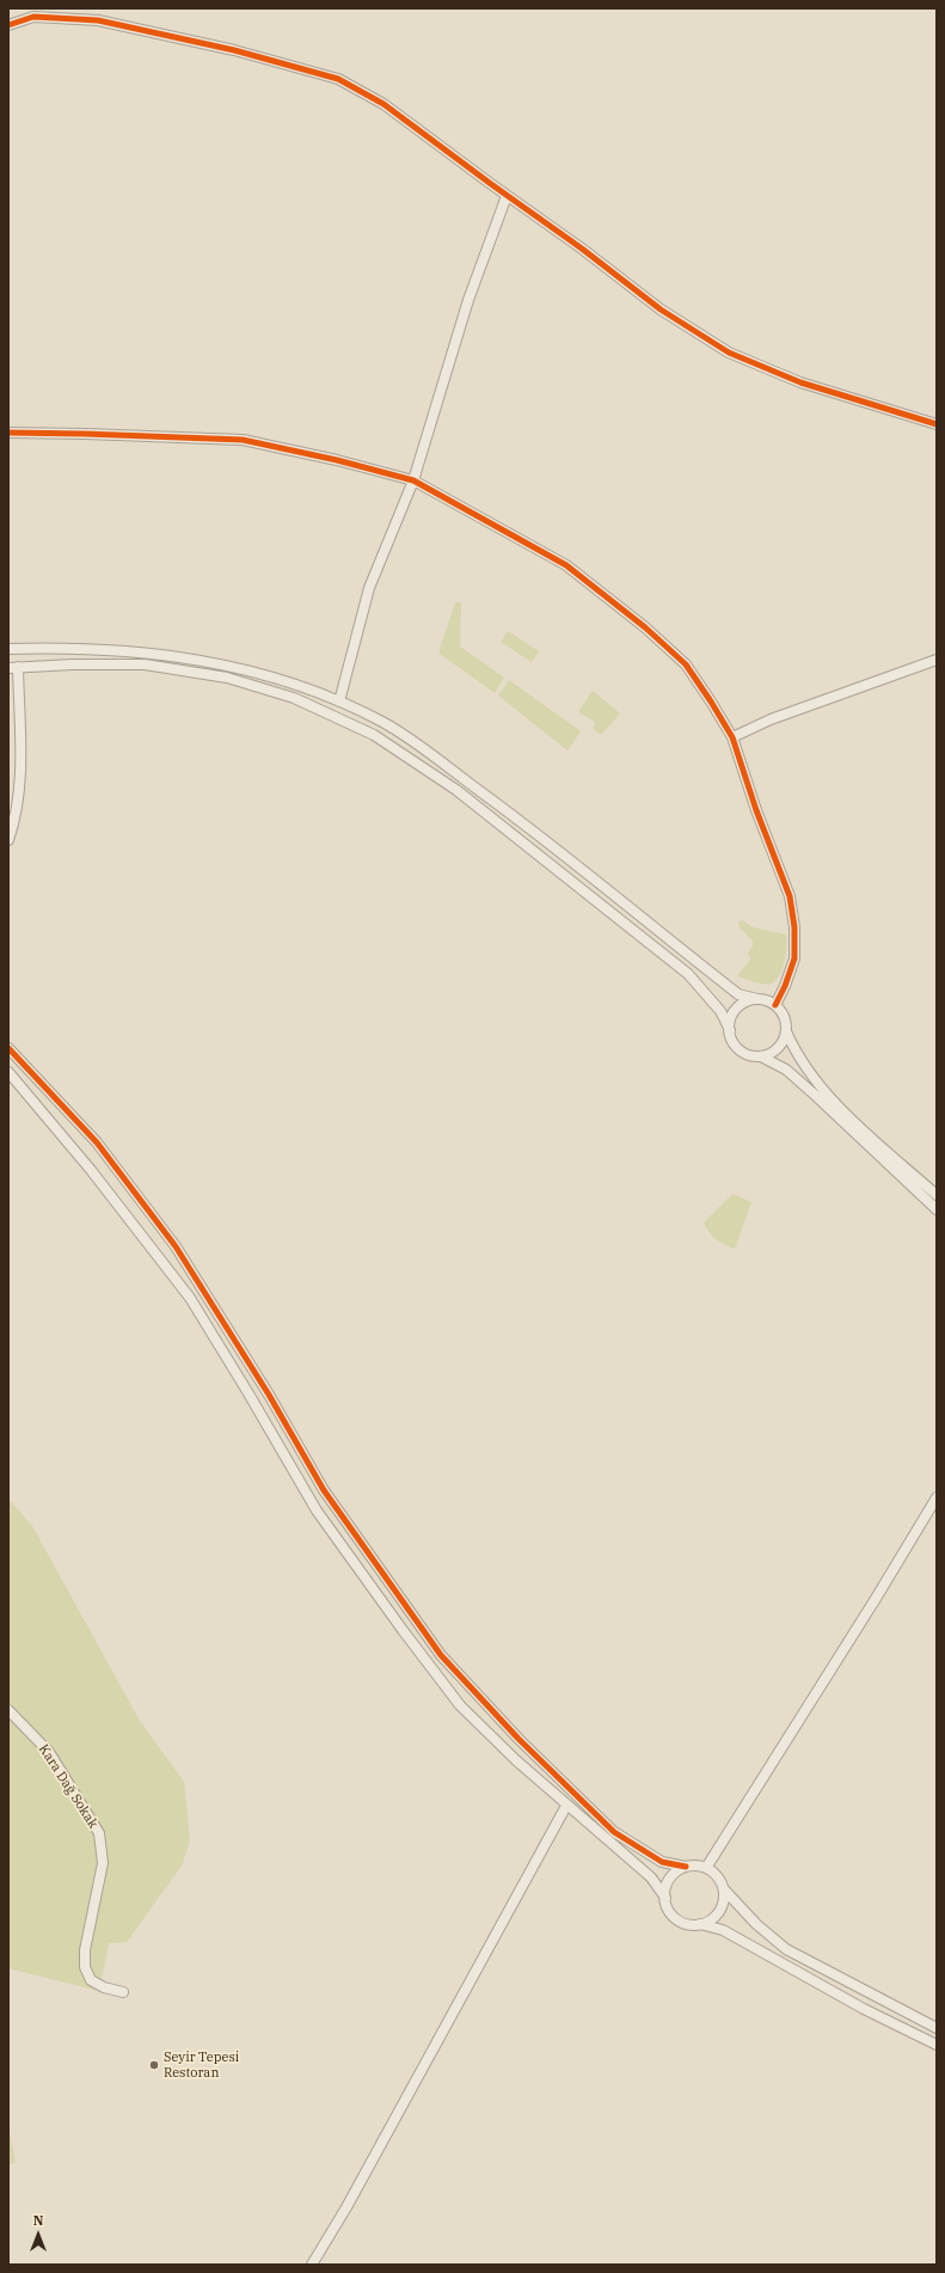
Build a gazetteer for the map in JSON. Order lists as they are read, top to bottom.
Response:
{
  "streets": {
    "street": ["Kara Dağ Sokak"]
  },
  "places": ["Seyir Tepesi Restoran"],
  "north": "top"
}
